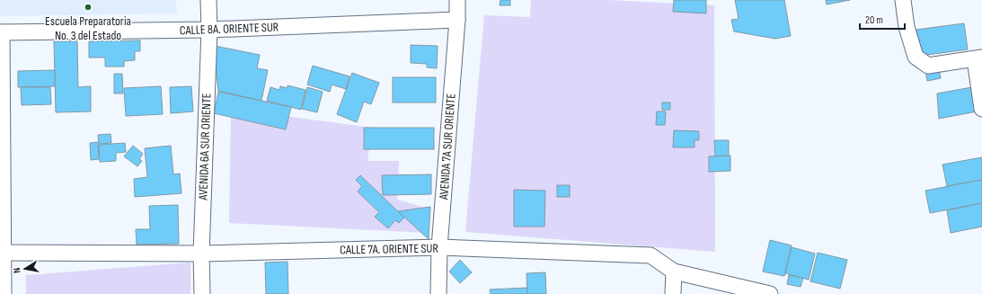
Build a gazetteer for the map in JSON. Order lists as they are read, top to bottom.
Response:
{
  "streets": {
    "street": [
      "CALLE 8A. ORIENTE SUR",
      "AVENIDA 6A SUR ORIENTE",
      "AVENIDA 7A SUR ORIENTE",
      "CALLE 7A. ORIENTE SUR"
    ]
  },
  "crossings": [
    ["CALLE 8A. ORIENTE SUR", "AVENIDA 6A SUR ORIENTE"],
    ["CALLE 8A. ORIENTE SUR", "AVENIDA 7A SUR ORIENTE"],
    ["AVENIDA 6A SUR ORIENTE", "CALLE 7A. ORIENTE SUR"],
    ["AVENIDA 7A SUR ORIENTE", "CALLE 7A. ORIENTE SUR"]
  ],
  "places": ["Escuela Preparatoria No. 3 del Estado"],
  "scale_bar": "20 m",
  "north": "left"
}
